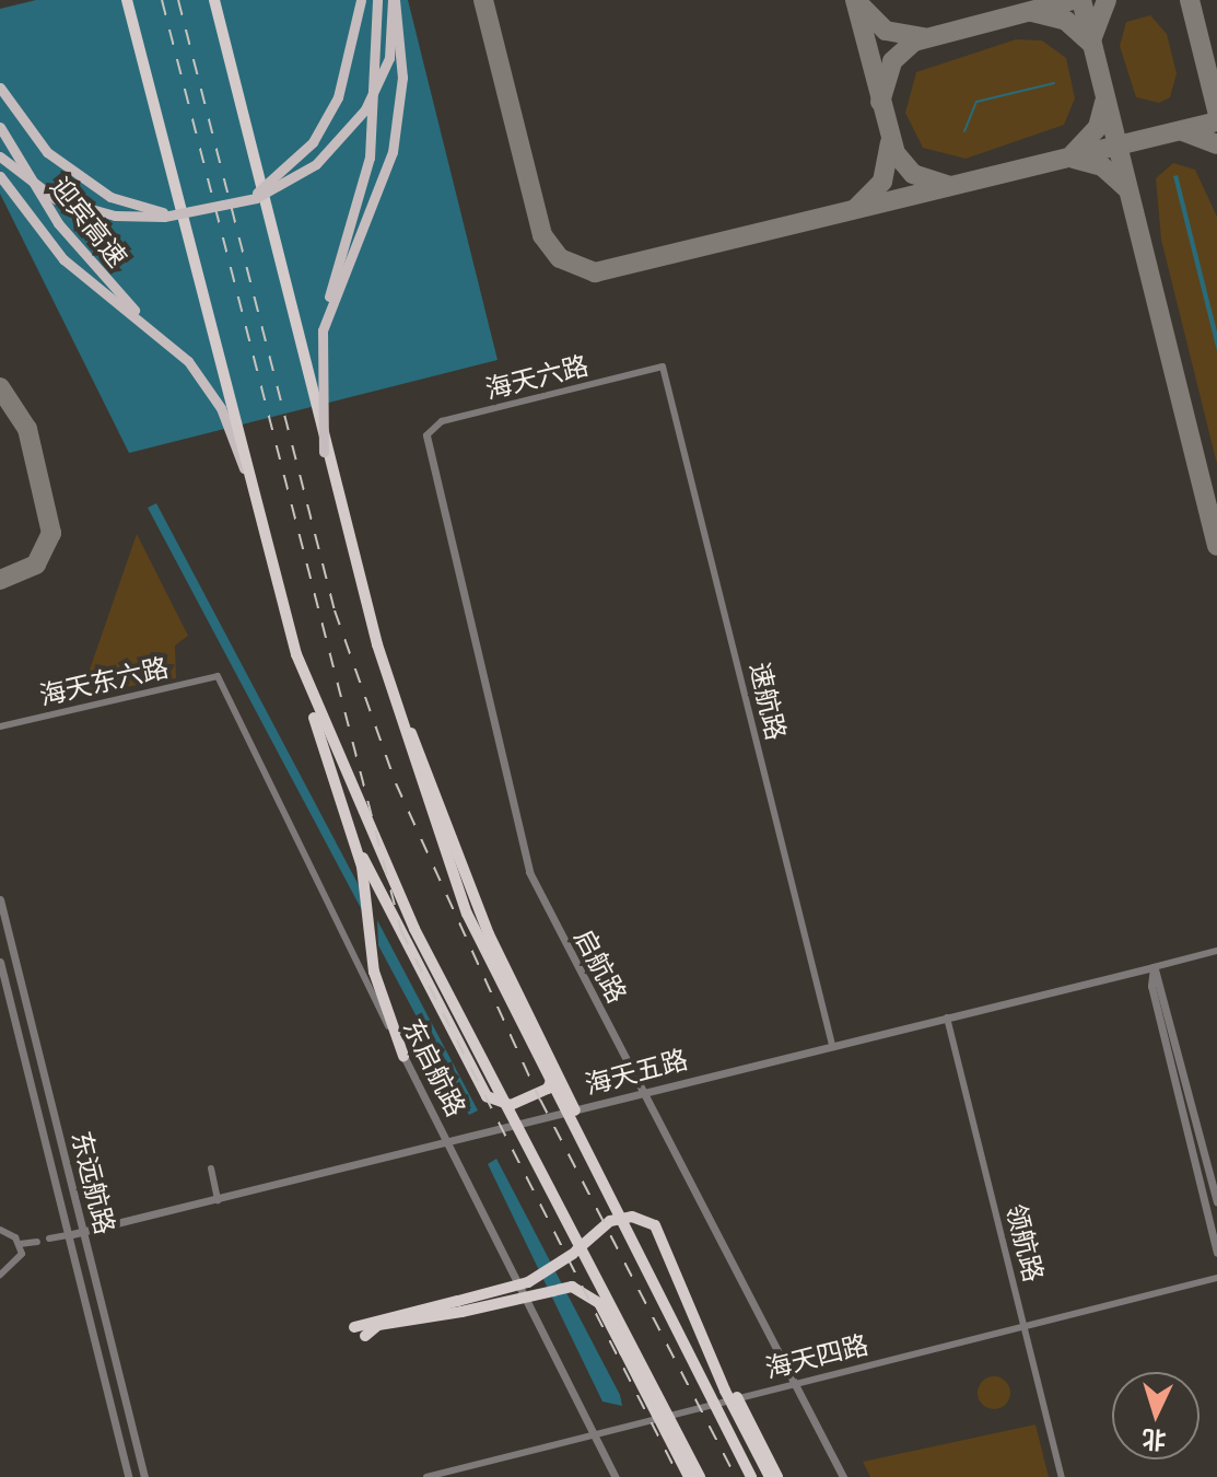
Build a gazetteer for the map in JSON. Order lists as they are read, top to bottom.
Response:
{
  "streets": {
    "main road": ["迎宾高速"],
    "street": [
      "海天六路",
      "海天东六路",
      "速航路",
      "启航路",
      "东启航路",
      "海天五路",
      "东远航路",
      "领航路",
      "海天四路"
    ]
  },
  "crossings": [
    ["海天六路", "速航路"],
    ["海天六路", "启航路"],
    ["海天东六路", "东启航路"],
    ["速航路", "海天五路"],
    ["启航路", "海天五路"],
    ["启航路", "海天四路"],
    ["东启航路", "海天五路"],
    ["东启航路", "海天四路"],
    ["海天五路", "东远航路"],
    ["海天五路", "领航路"],
    ["领航路", "海天四路"]
  ],
  "north": "bottom"
}
